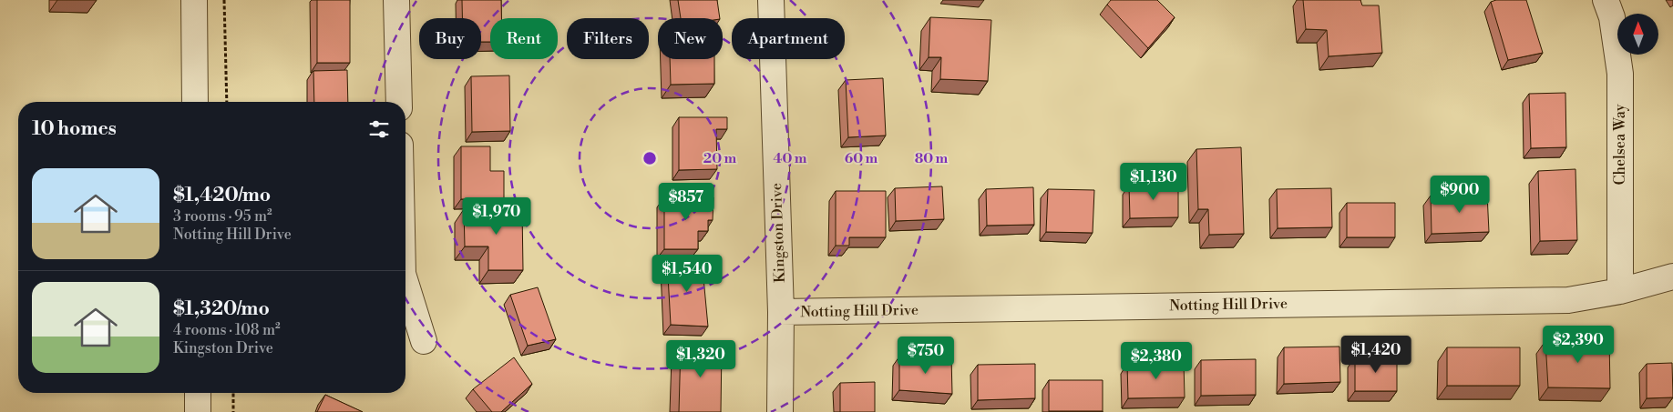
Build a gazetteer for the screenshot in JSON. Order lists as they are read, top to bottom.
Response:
{
  "streets": {
    "street": ["Chelsea Way", "Kingston Drive", "Notting Hill Drive"]
  },
  "crossings": [
    ["Chelsea Way", "Notting Hill Drive"],
    ["Kingston Drive", "Notting Hill Drive"]
  ],
  "north": "top",
  "page": {
    "chip": [
      "Buy",
      "Rent",
      "Filters",
      "New",
      "Apartment"
    ],
    "heading": "10 homes",
    "list": [
      {
        "name": "$1,420/mo",
        "note": "3 rooms · 95 m² · Notting Hill Drive"
      },
      {
        "name": "$1,320/mo",
        "note": "4 rooms · 108 m² · Kingston Drive"
      }
    ],
    "price": [
      "$1,130",
      "$900",
      "$857",
      "$1,970",
      "$1,540",
      "$2,390",
      "$1,420",
      "$750",
      "$1,320",
      "$2,380"
    ]
  },
  "rings": [
    "20 m",
    "40 m",
    "60 m",
    "80 m"
  ]
}
